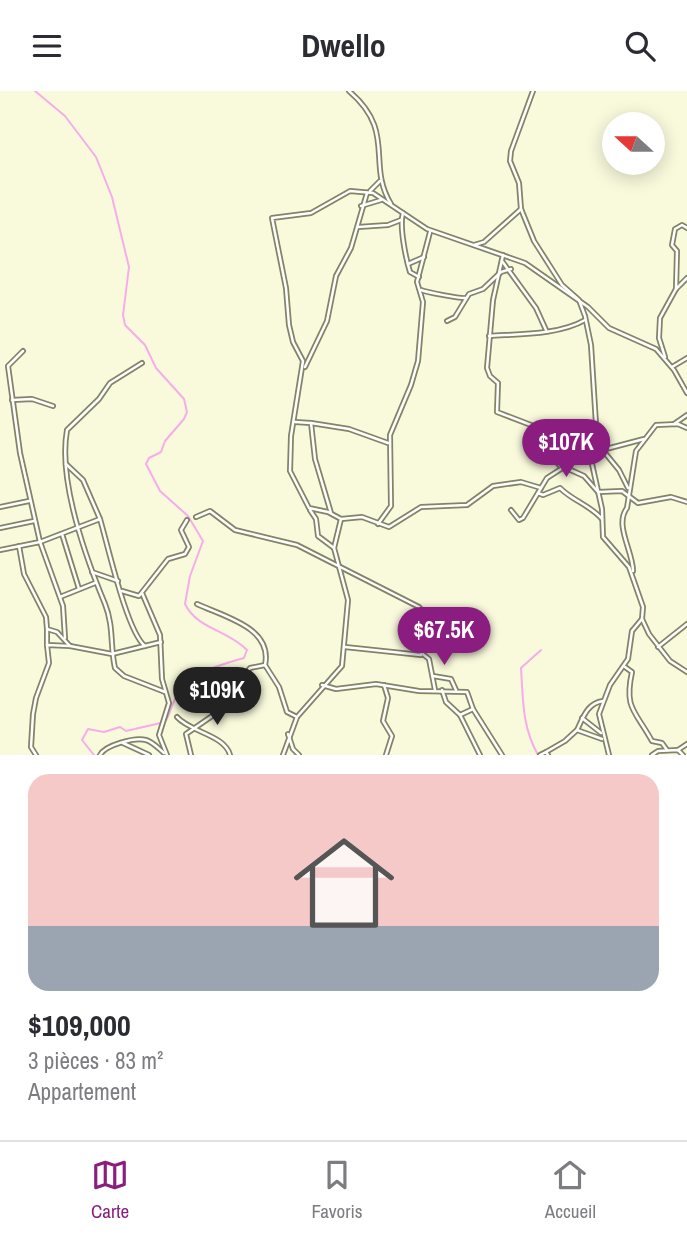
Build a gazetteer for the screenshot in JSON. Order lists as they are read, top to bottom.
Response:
{
  "north": "left",
  "page": {
    "header": "Dwello",
    "price": ["$107K", "$67.5K", "$109K"],
    "list": [
      {
        "name": "$109,000",
        "note": "3 pièces · 83 m² · Appartement"
      }
    ],
    "tabs": ["Carte", "Favoris", "Accueil"]
  }
}
